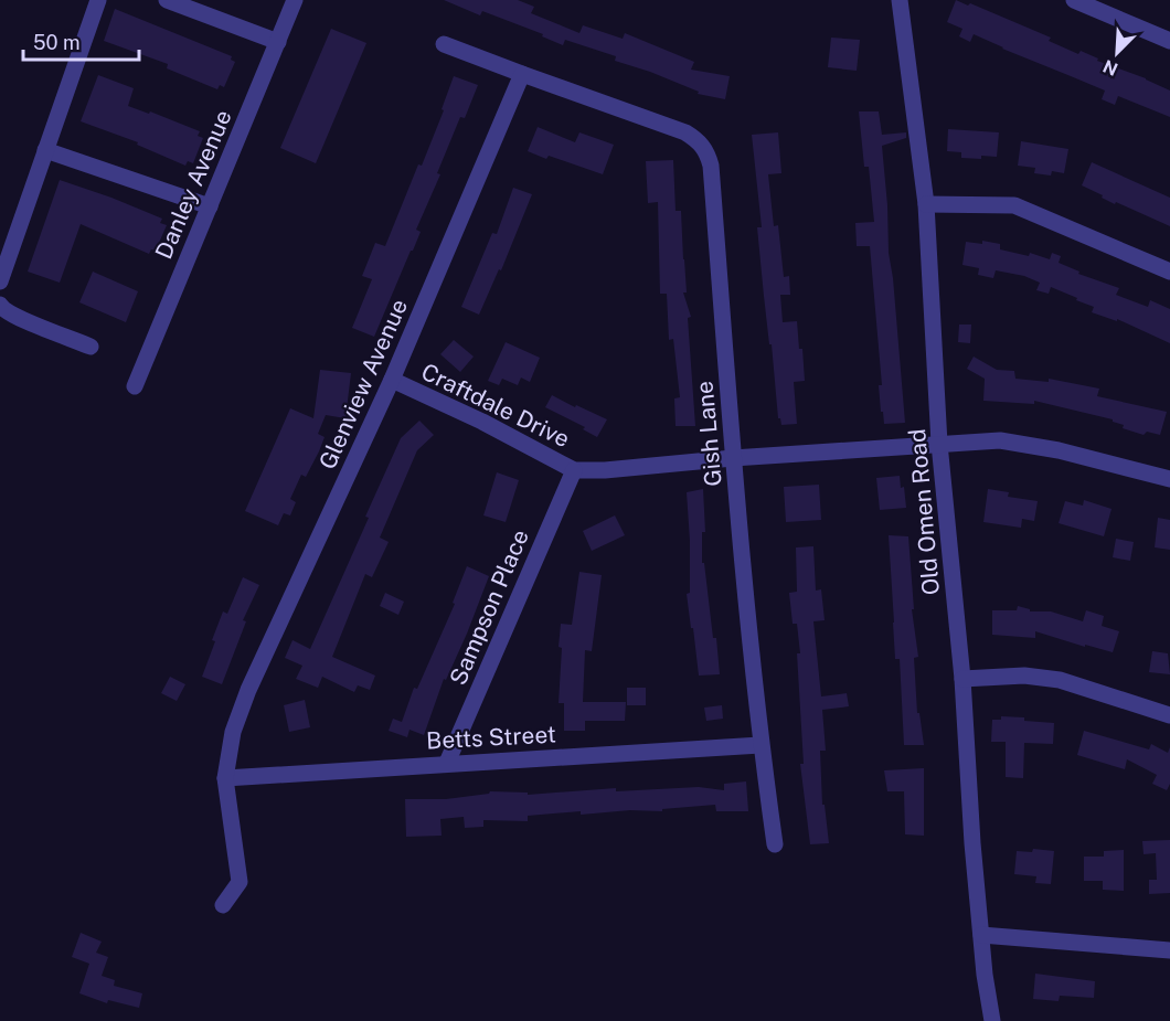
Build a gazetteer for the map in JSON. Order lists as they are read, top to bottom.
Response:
{
  "streets": {
    "street": [
      "Danley Avenue",
      "Glenview Avenue",
      "Craftdale Drive",
      "Gish Lane",
      "Old Omen Road",
      "Sampson Place",
      "Betts Street"
    ]
  },
  "crossings": [
    ["Glenview Avenue", "Craftdale Drive"],
    ["Glenview Avenue", "Gish Lane"],
    ["Glenview Avenue", "Betts Street"],
    ["Craftdale Drive", "Gish Lane"],
    ["Craftdale Drive", "Old Omen Road"],
    ["Craftdale Drive", "Sampson Place"],
    ["Gish Lane", "Betts Street"],
    ["Sampson Place", "Betts Street"]
  ],
  "scale_bar": "50 m",
  "north": "bottom left"
}
